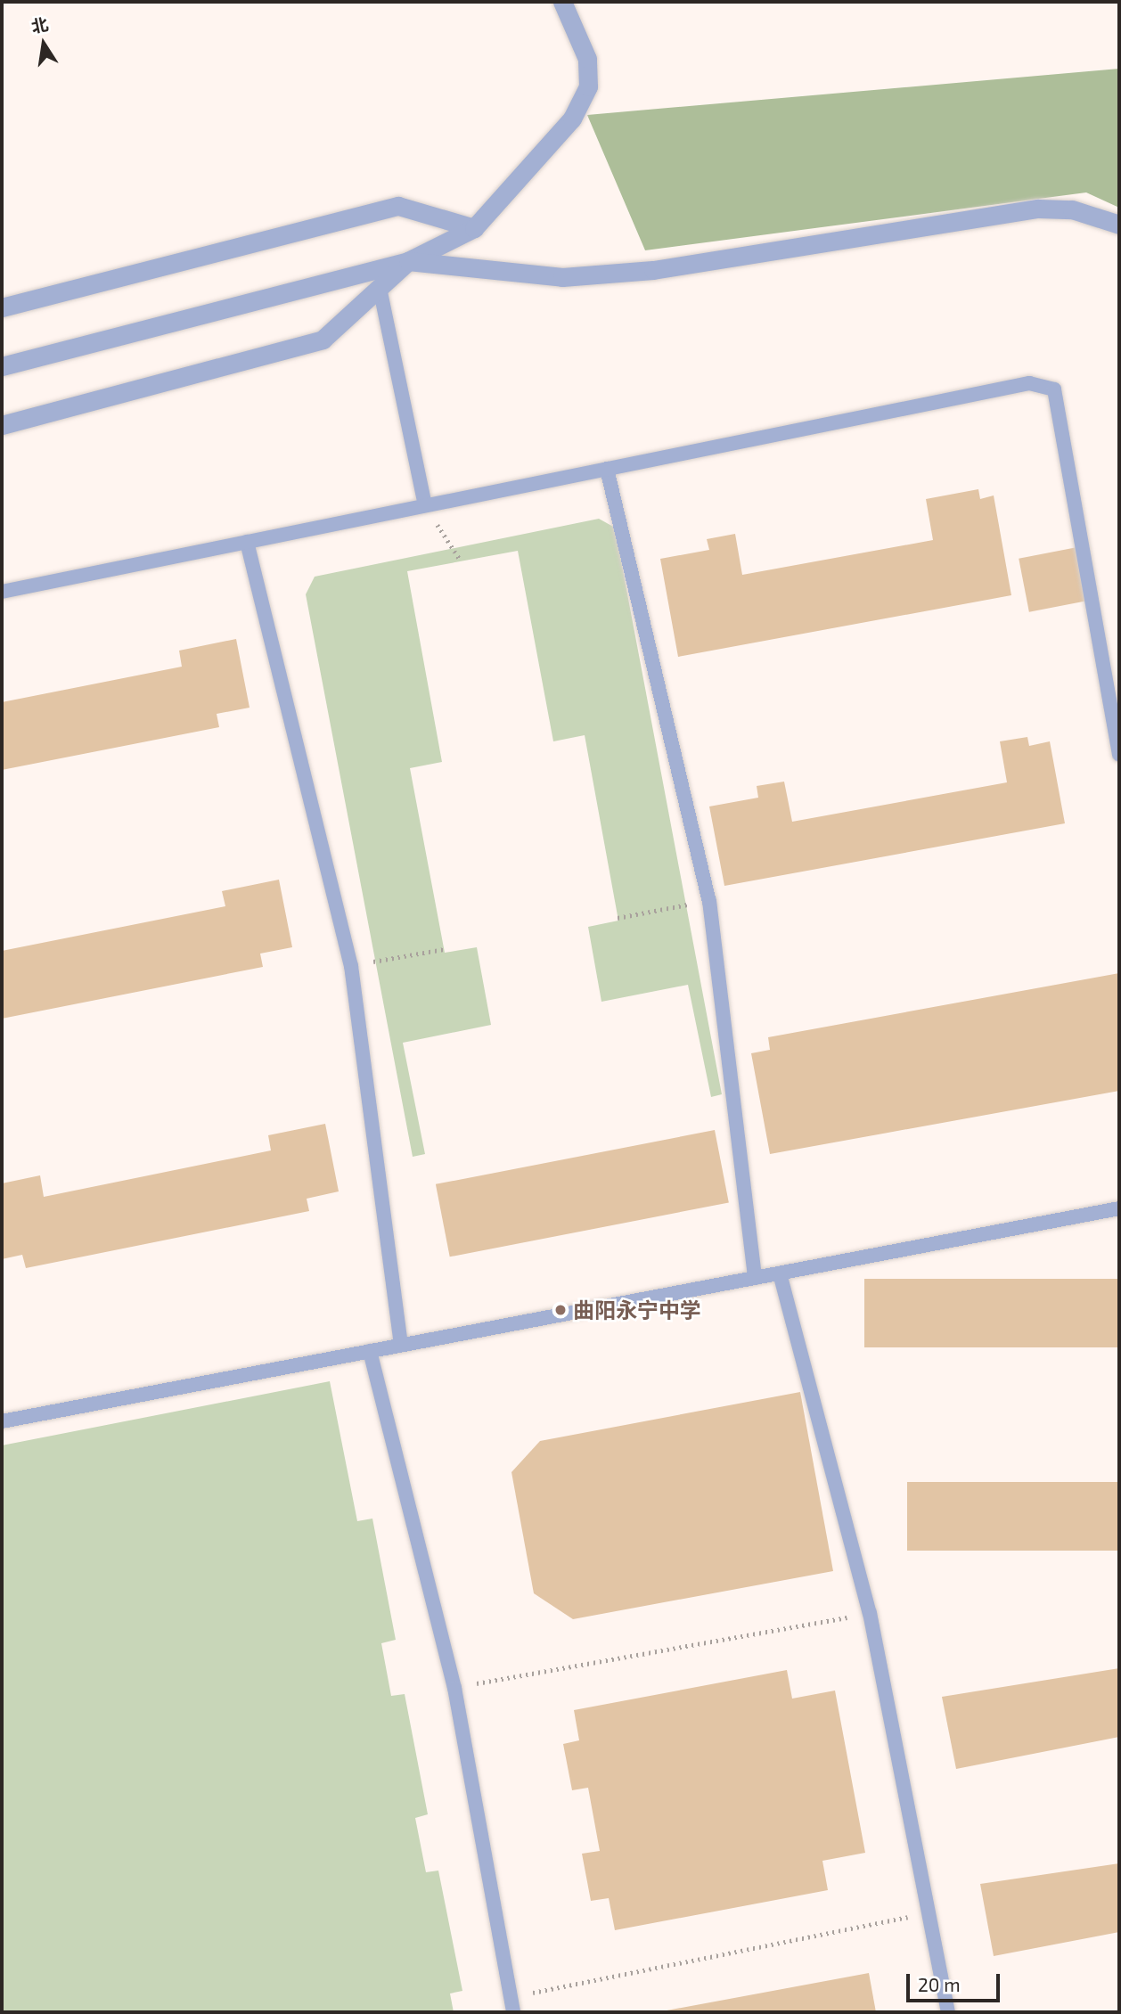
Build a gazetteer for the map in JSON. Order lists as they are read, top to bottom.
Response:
{
  "places": ["曲阳永宁中学"],
  "scale_bar": "20 m",
  "north": "top"
}
